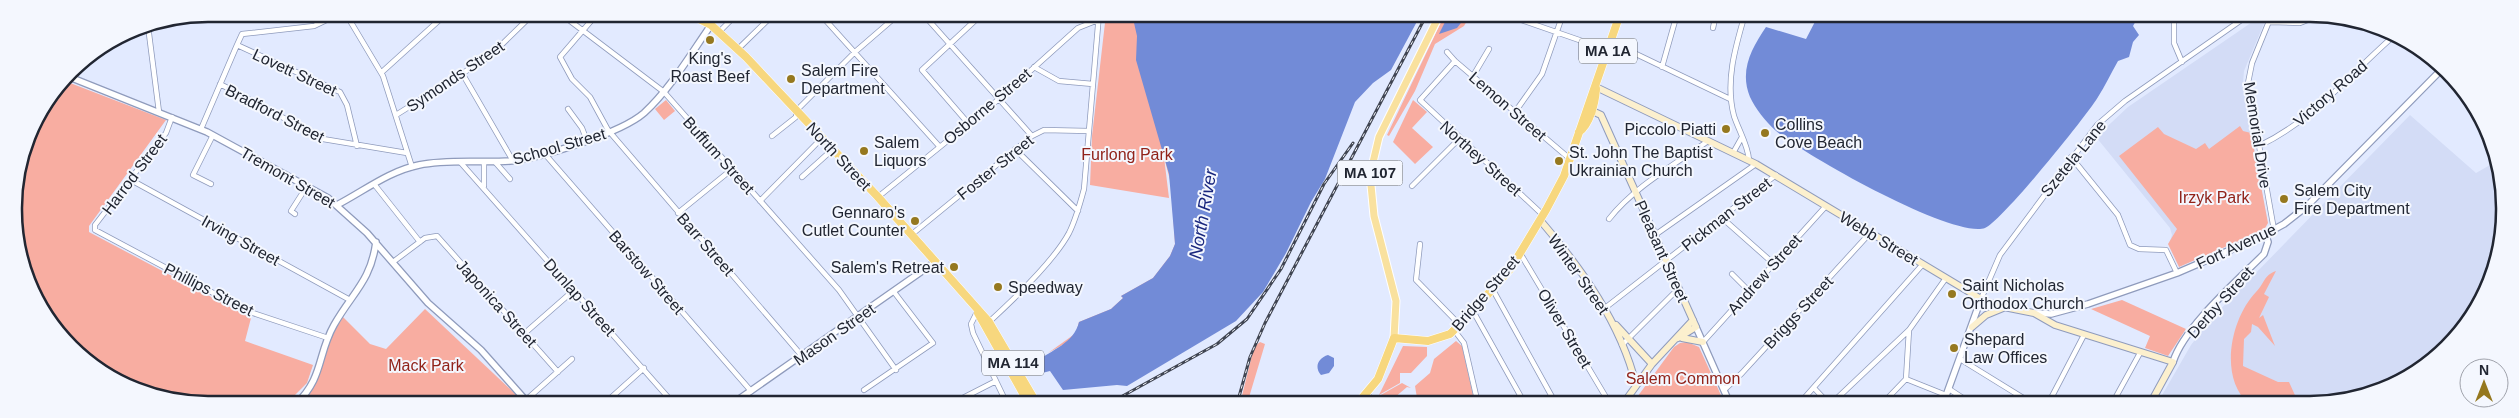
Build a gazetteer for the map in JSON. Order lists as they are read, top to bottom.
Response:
{
  "streets": {
    "highway": [
      "MA 1A",
      "North Street",
      "MA 107",
      "Bridge Street",
      "MA 114"
    ],
    "main road": [
      "Webb Street",
      "Pleasant Street",
      "Winter Street",
      "Derby Street"
    ],
    "street": [
      "Lovett Street",
      "Symonds Street",
      "Victory Road",
      "Osborne Street",
      "Lemon Street",
      "Bradford Street",
      "Memorial Drive",
      "School Street",
      "Buffum Street",
      "Northey Street",
      "Szetela Lane",
      "Foster Street",
      "Harrod Street",
      "Tremont Street",
      "Pickman Street",
      "Irving Street",
      "Barr Street",
      "Fort Avenue",
      "Barstow Street",
      "Andrew Street",
      "Phillips Street",
      "Dunlap Street",
      "Japonica Street",
      "Briggs Street",
      "Oliver Street",
      "Mason Street"
    ]
  },
  "crossings": [
    ["Lovett Street", "Bradford Street"],
    ["Victory Road", "Memorial Drive"],
    ["Osborne Street", "North Street"],
    ["Lemon Street", "Northey Street"],
    ["Lemon Street", "Bridge Street"],
    ["Bradford Street", "Tremont Street"],
    ["Memorial Drive", "Fort Avenue"],
    ["School Street", "Buffum Street"],
    ["School Street", "North Street"],
    ["School Street", "Tremont Street"],
    ["School Street", "Barr Street"],
    ["School Street", "Barstow Street"],
    ["School Street", "Dunlap Street"],
    ["Buffum Street", "Barr Street"],
    ["Buffum Street", "Mason Street"],
    ["North Street", "Foster Street"],
    ["North Street", "Mason Street"],
    ["Northey Street", "Winter Street"],
    ["Northey Street", "Bridge Street"],
    ["Szetela Lane", "Webb Street"],
    ["MA 107", "Bridge Street"],
    ["Harrod Street", "Tremont Street"],
    ["Harrod Street", "Irving Street"],
    ["Harrod Street", "Phillips Street"],
    ["Pickman Street", "Webb Street"],
    ["Pickman Street", "Pleasant Street"],
    ["Pickman Street", "Winter Street"],
    ["Webb Street", "Fort Avenue"],
    ["Webb Street", "Andrew Street"],
    ["Webb Street", "Bridge Street"],
    ["Webb Street", "Derby Street"],
    ["Webb Street", "Briggs Street"],
    ["Barr Street", "Mason Street"],
    ["Fort Avenue", "Derby Street"],
    ["Pleasant Street", "Bridge Street"],
    ["Barstow Street", "Mason Street"],
    ["Winter Street", "Bridge Street"],
    ["Bridge Street", "Oliver Street"]
  ],
  "water": ["North River"],
  "parks": [
    "Furlong Park",
    "Irzyk Park",
    "Mack Park",
    "Salem Common"
  ],
  "places": [
    "King's Roast Beef",
    "Salem Fire Department",
    "Piccolo Piatti",
    "Collins Cove Beach",
    "Salem Liquors",
    "St. John The Baptist Ukrainian Church",
    "Salem City Fire Department",
    "Gennaro's Cutlet Counter",
    "Salem's Retreat",
    "Speedway",
    "Saint Nicholas Orthodox Church",
    "Shepard Law Offices"
  ],
  "north": "top"
}
